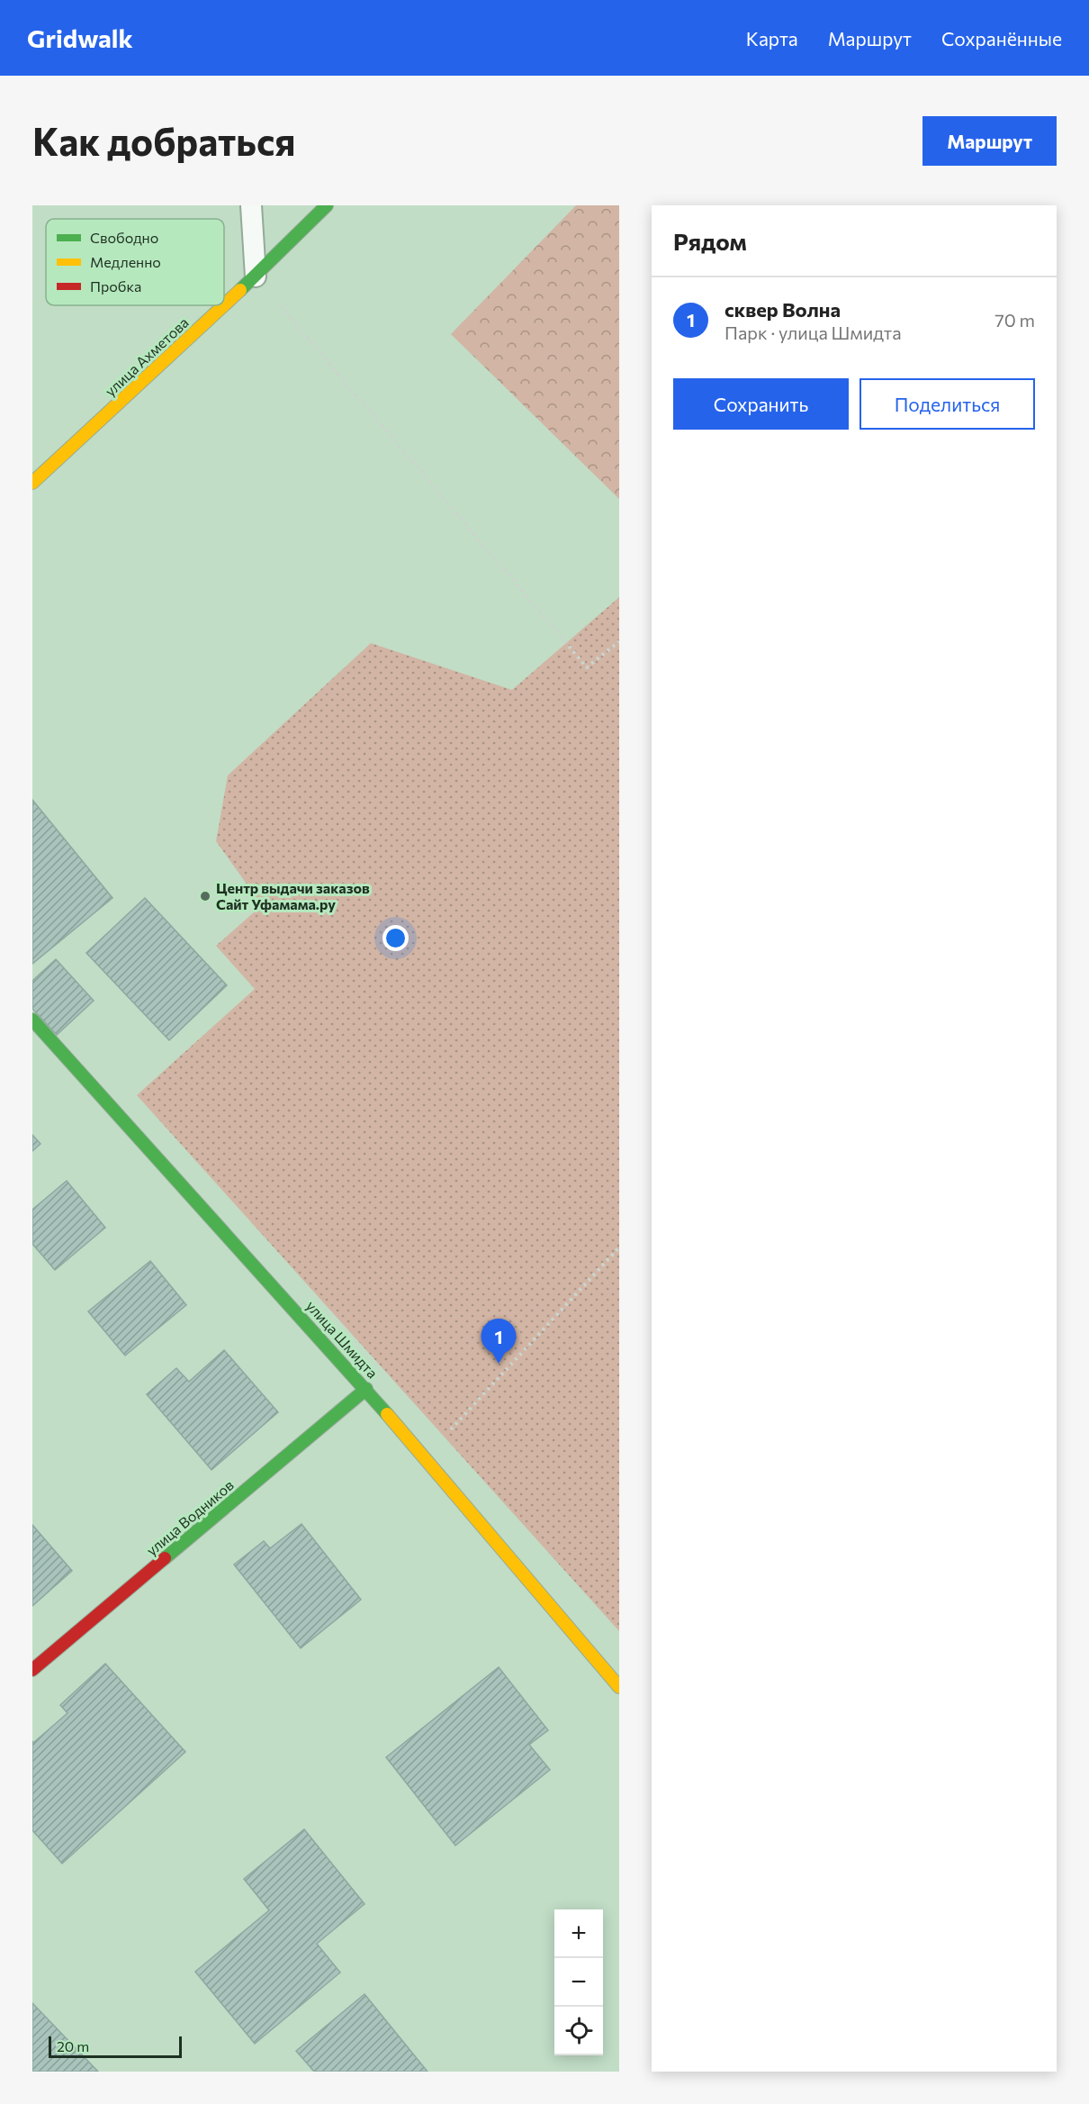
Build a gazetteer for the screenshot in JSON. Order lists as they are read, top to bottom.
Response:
{
  "streets": {
    "street": ["улица Ахметова", "улица Шмидта", "улица Водников"]
  },
  "crossings": [
    ["улица Шмидта", "улица Водников"]
  ],
  "places": ["Центр выдачи заказов Сайт Уфамама.ру"],
  "legend": ["Свободно", "Медленно", "Пробка"],
  "scale_bar": "20 m",
  "page": {
    "header": "Gridwalk",
    "nav": ["Карта", "Маршрут", "Сохранённые"],
    "buttons": [
      "Маршрут",
      ["Сохранить", "Поделиться"]
    ],
    "title": "Как добраться",
    "heading": "Рядом",
    "list": [
      {
        "mark": "1",
        "name": "сквер Волна",
        "note": "Парк · улица Шмидта",
        "value": "70 m"
      }
    ],
    "pins": "1",
    "map_buttons": ["+", "−"],
    "scale": "20 m"
  }
}
